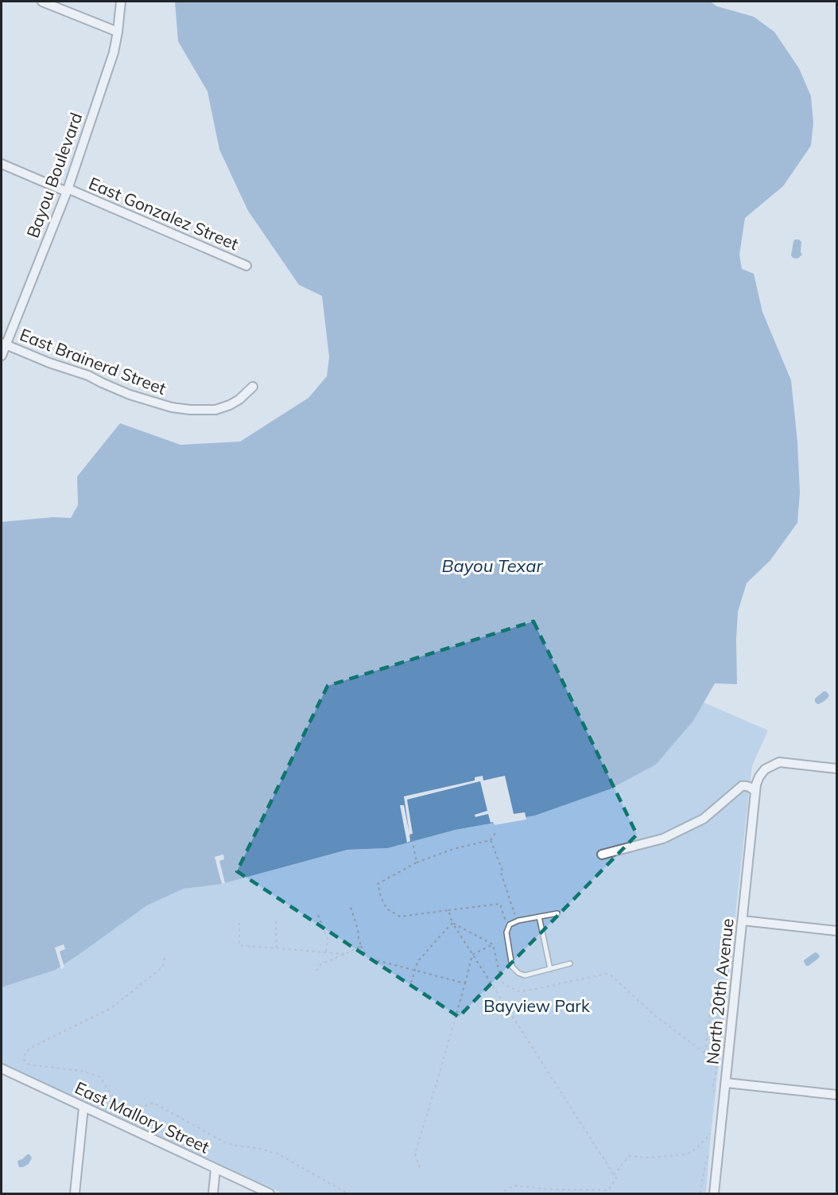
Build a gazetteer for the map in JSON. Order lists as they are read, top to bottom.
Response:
{
  "streets": {
    "street": [
      "Bayou Boulevard",
      "East Gonzalez Street",
      "East Brainerd Street",
      "North 20th Avenue",
      "East Mallory Street"
    ]
  },
  "crossings": [
    ["Bayou Boulevard", "East Gonzalez Street"],
    ["Bayou Boulevard", "East Brainerd Street"]
  ],
  "water": ["Bayou Texar"],
  "parks": ["Bayview Park"]
}
